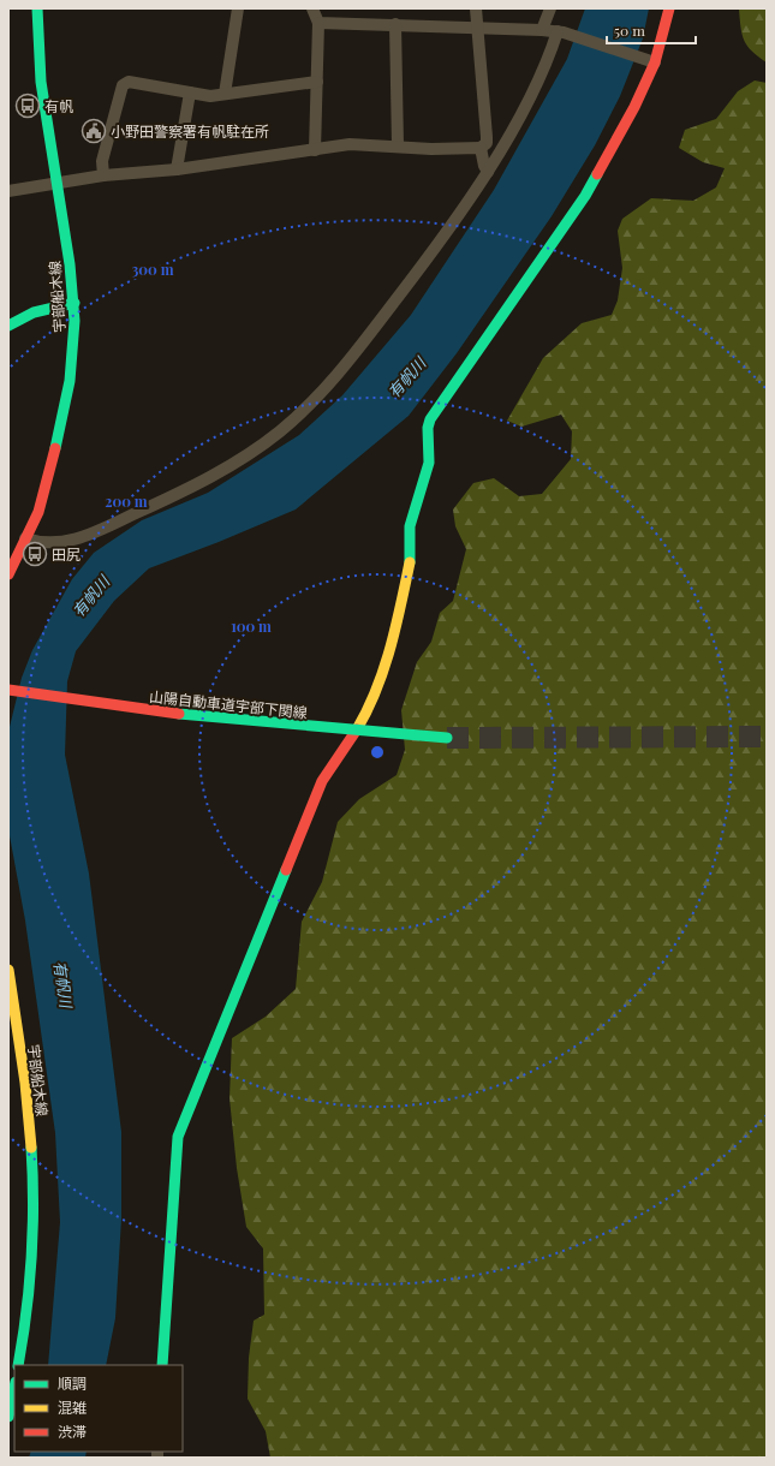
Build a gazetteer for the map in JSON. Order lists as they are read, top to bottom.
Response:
{
  "streets": {
    "main road": ["宇部船木線", "山陽自動車道宇部下関線"]
  },
  "water": ["有帆川"],
  "places": {
    "bus stop": ["有帆", "田尻"],
    "public building": ["小野田警察署有帆駐在所"]
  },
  "legend": ["順調", "混雑", "渋滞"],
  "scale_bar": "50 m",
  "rings": ["300 m", "200 m", "100 m"]
}
